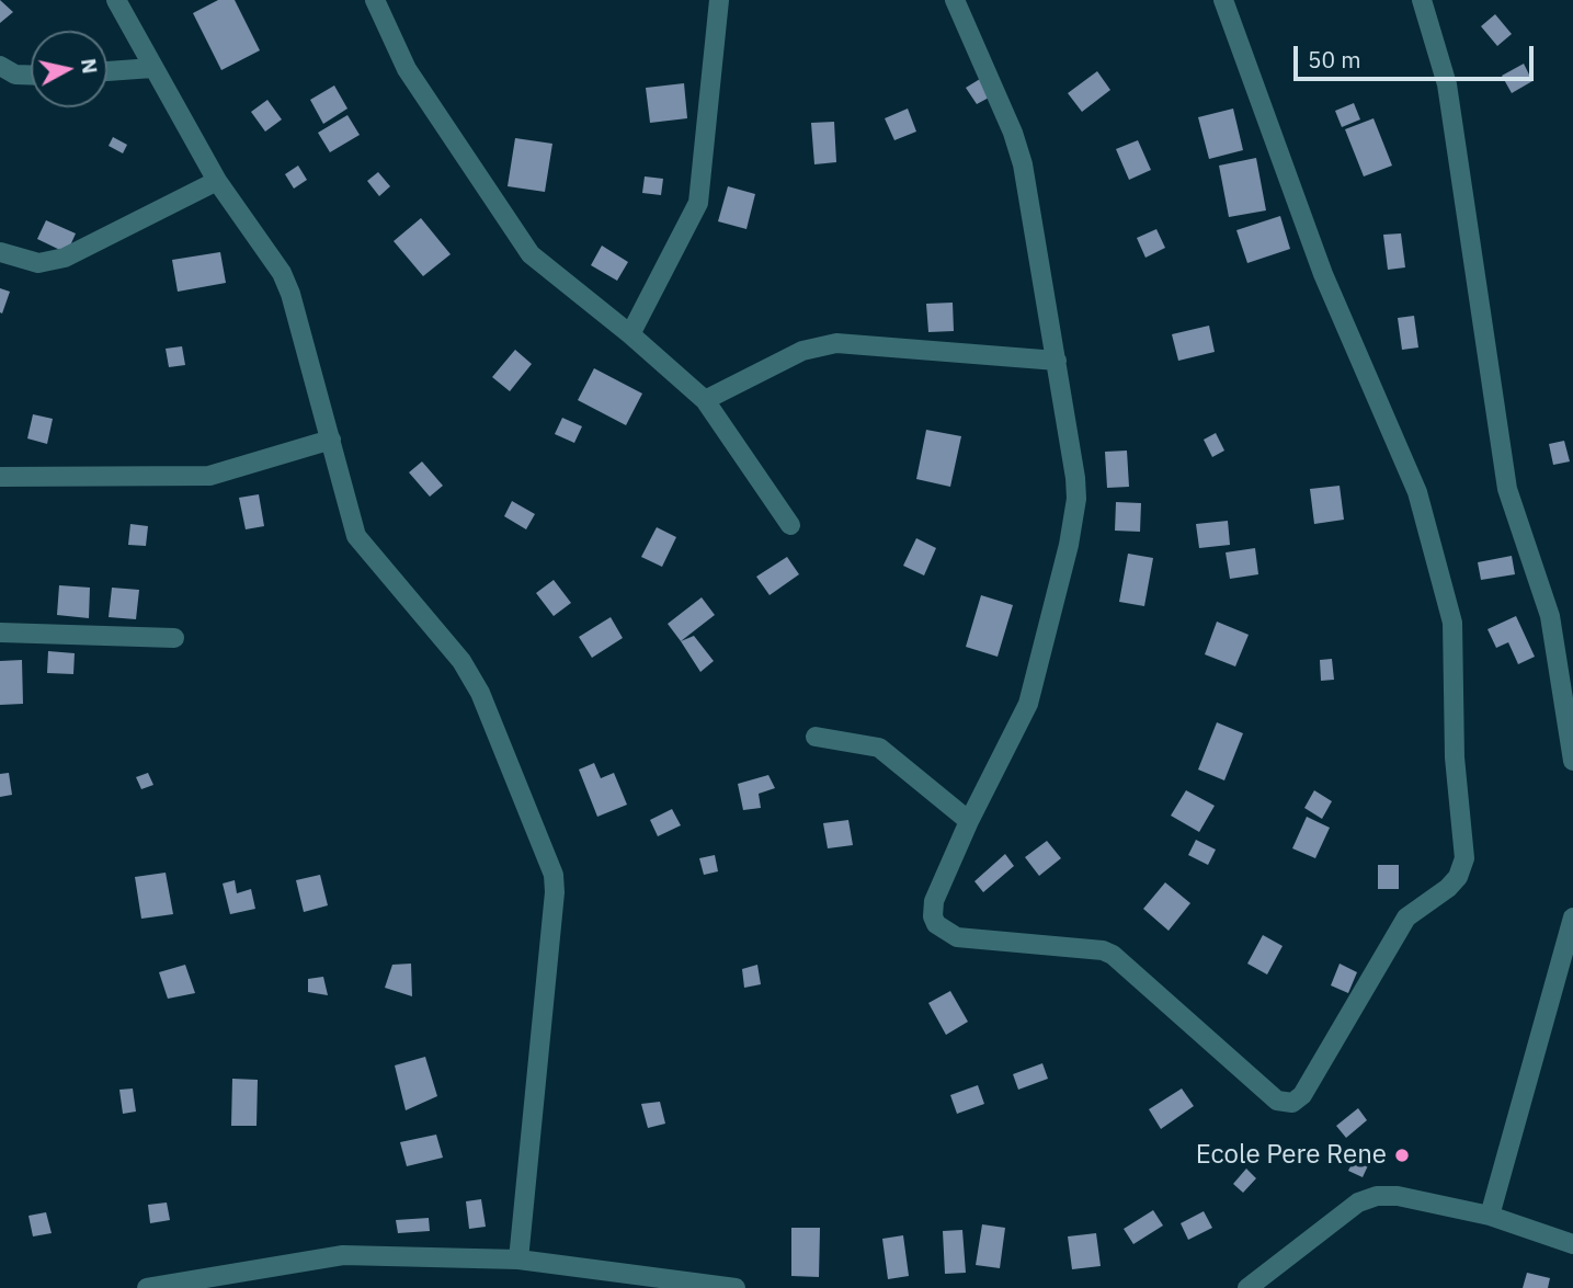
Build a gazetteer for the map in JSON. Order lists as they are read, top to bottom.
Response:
{
  "places": ["Ecole Pere Rene"],
  "scale_bar": "50 m",
  "north": "right"
}
